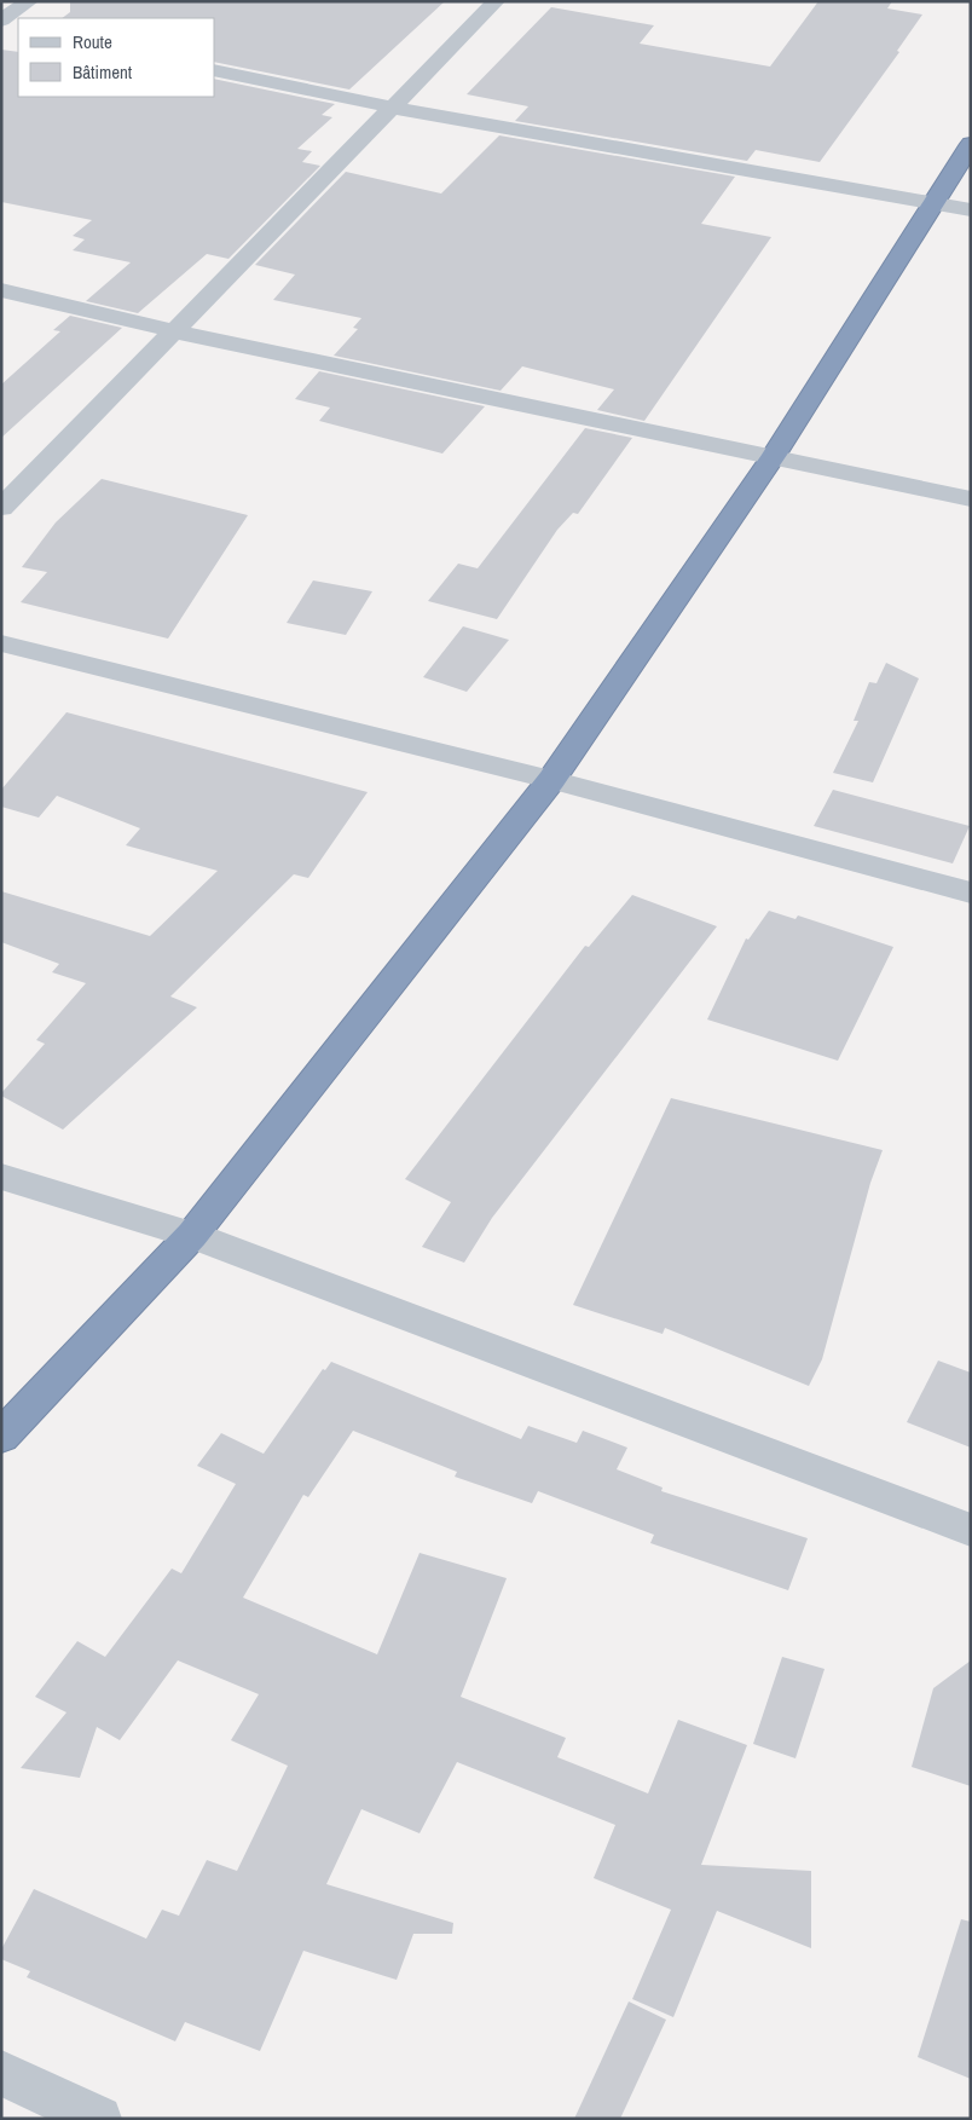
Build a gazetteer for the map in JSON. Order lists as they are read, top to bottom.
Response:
{
  "legend": ["Route", "Bâtiment"]
}
